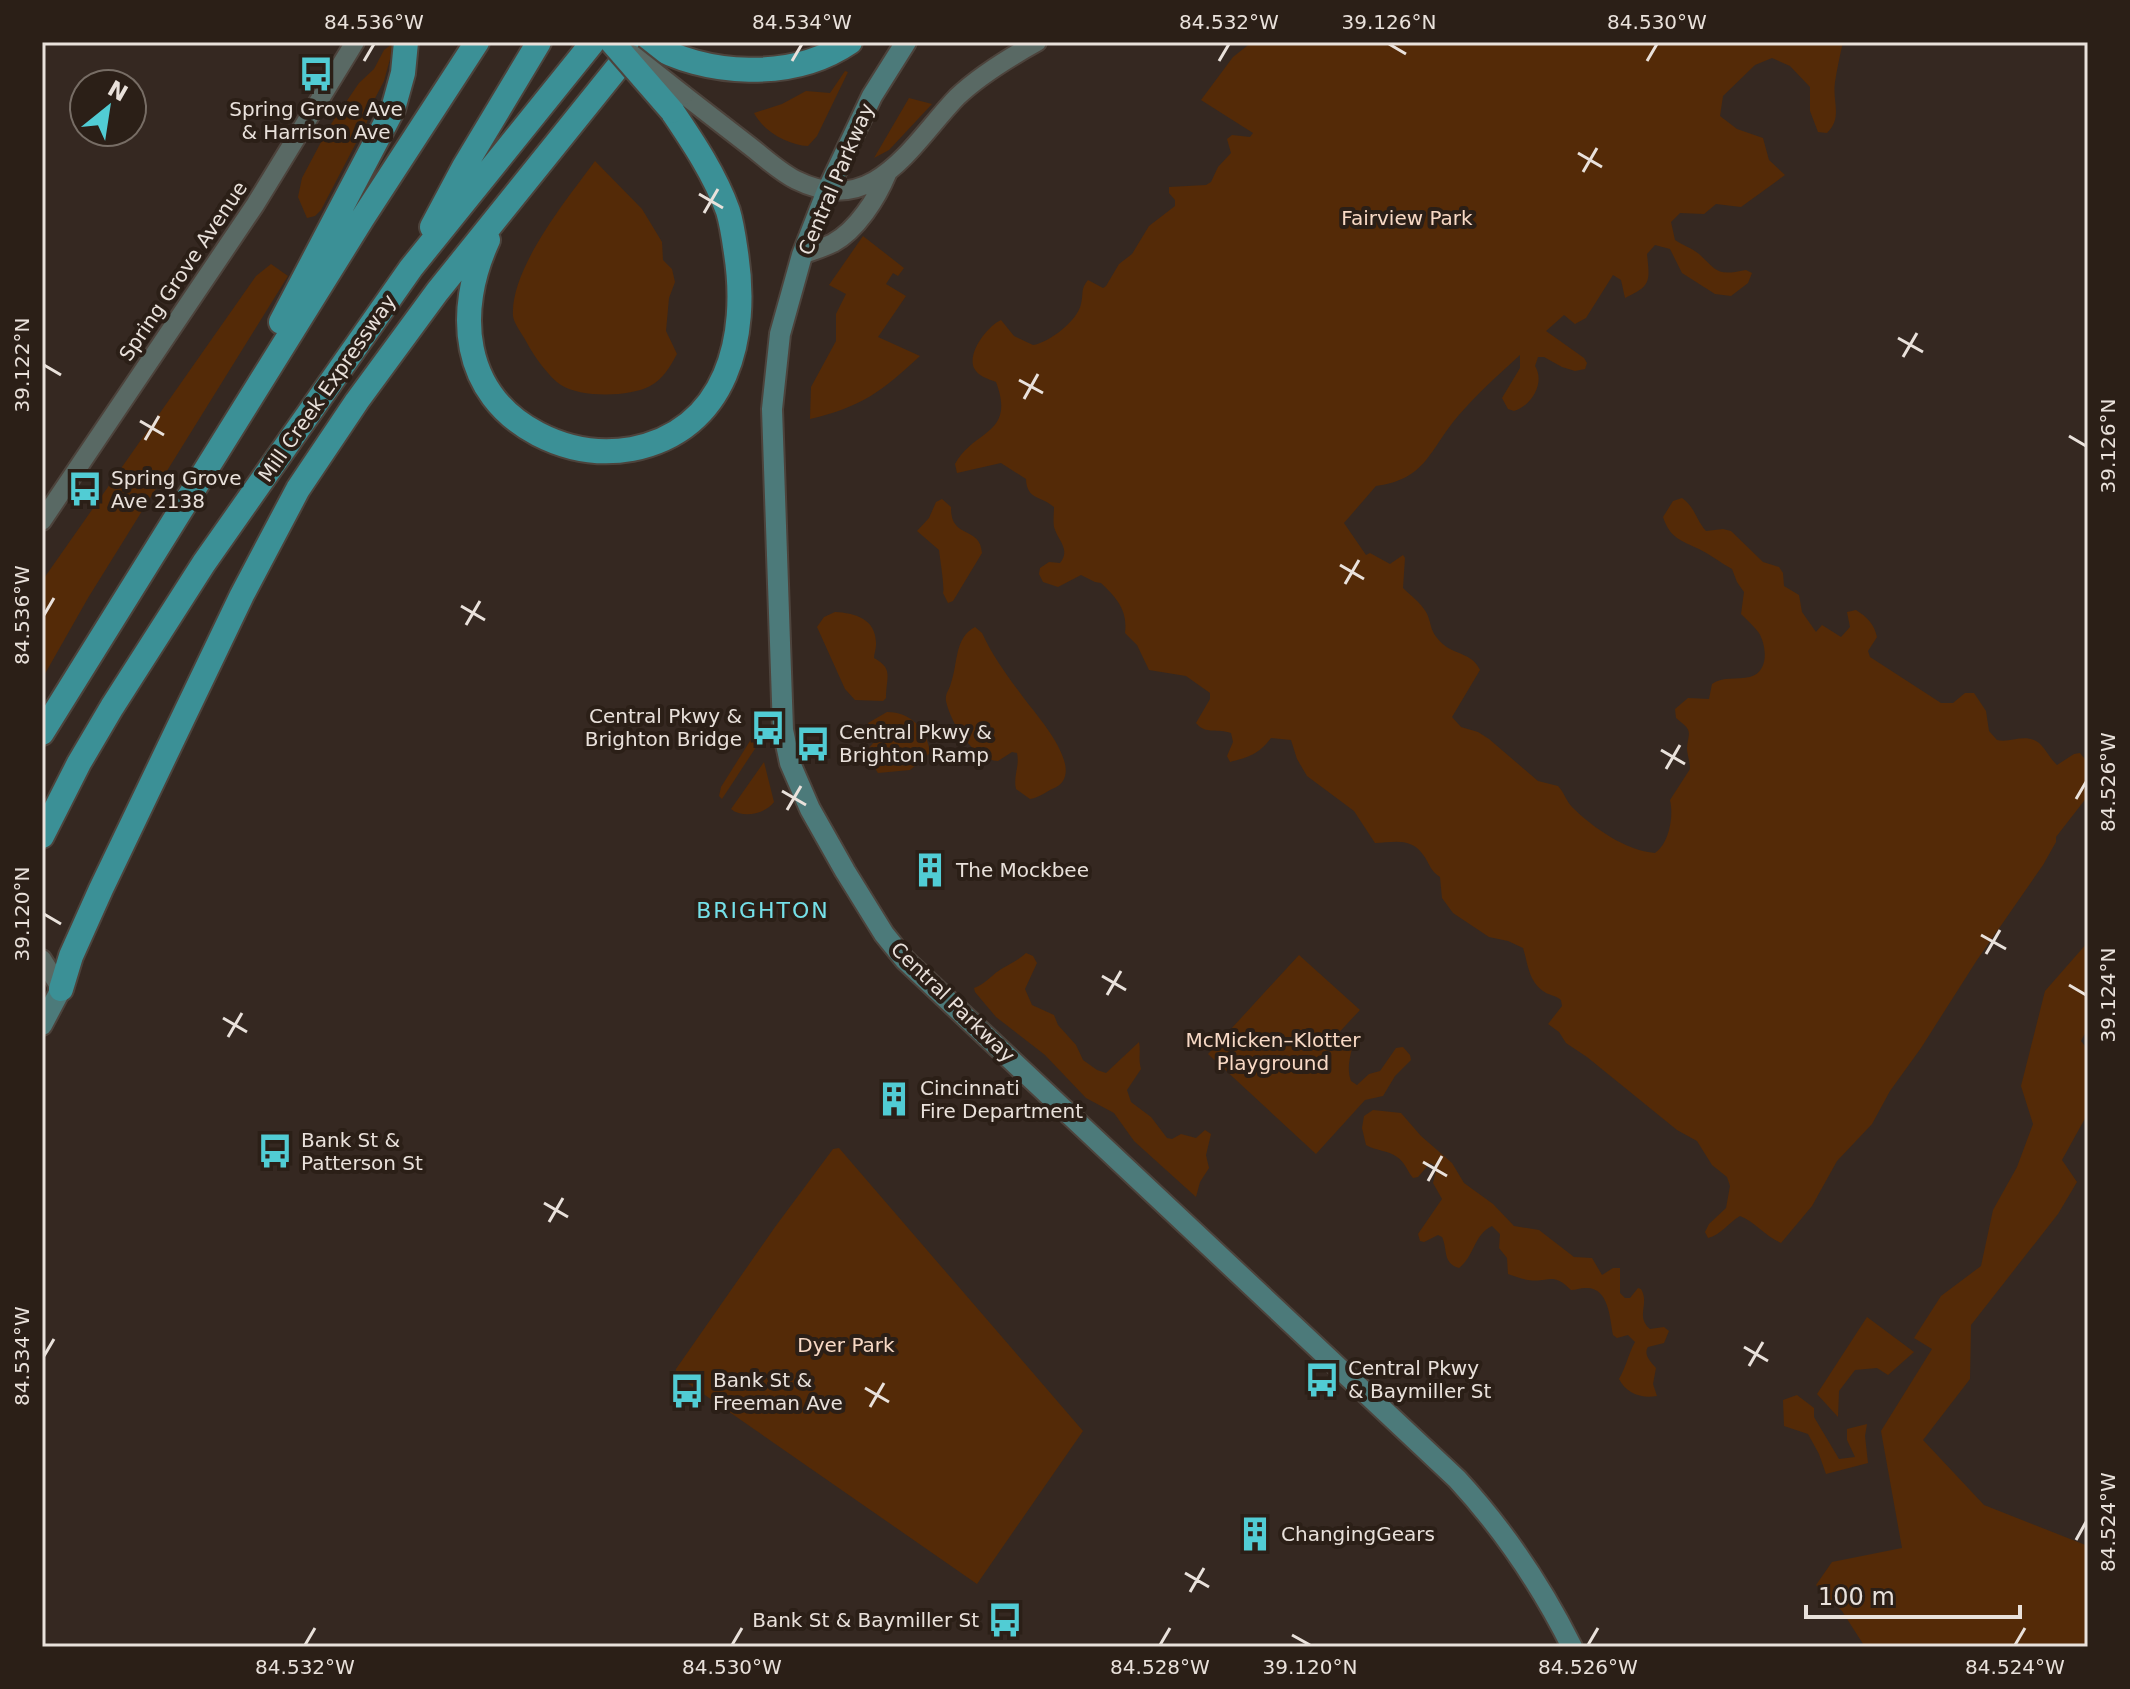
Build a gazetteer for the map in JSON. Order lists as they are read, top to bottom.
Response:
{
  "streets": {
    "highway": ["Mill Creek Expressway"],
    "main road": ["Central Parkway", "Spring Grove Avenue"]
  },
  "districts": ["BRIGHTON"],
  "parks": ["Fairview Park", "McMicken–Klotter Playground", "Dyer Park"],
  "places": {
    "bus stop": [
      "Spring Grove Ave & Harrison Ave",
      "Spring Grove Ave 2138",
      "Central Pkwy & Brighton Bridge",
      "Central Pkwy & Brighton Ramp",
      "Bank St & Patterson St",
      "Central Pkwy & Baymiller St",
      "Bank St & Freeman Ave",
      "Bank St & Baymiller St"
    ],
    "building": ["The Mockbee", "Cincinnati Fire Department", "ChangingGears"]
  },
  "scale_bar": "100 m",
  "north": "top right",
  "coordinates": [
    "84.536°W",
    "84.534°W",
    "84.532°W",
    "39.126°N",
    "84.530°W",
    "39.122°N",
    "84.526°W",
    "39.120°N",
    "39.124°N",
    "84.524°W",
    "84.528°W"
  ]
}
